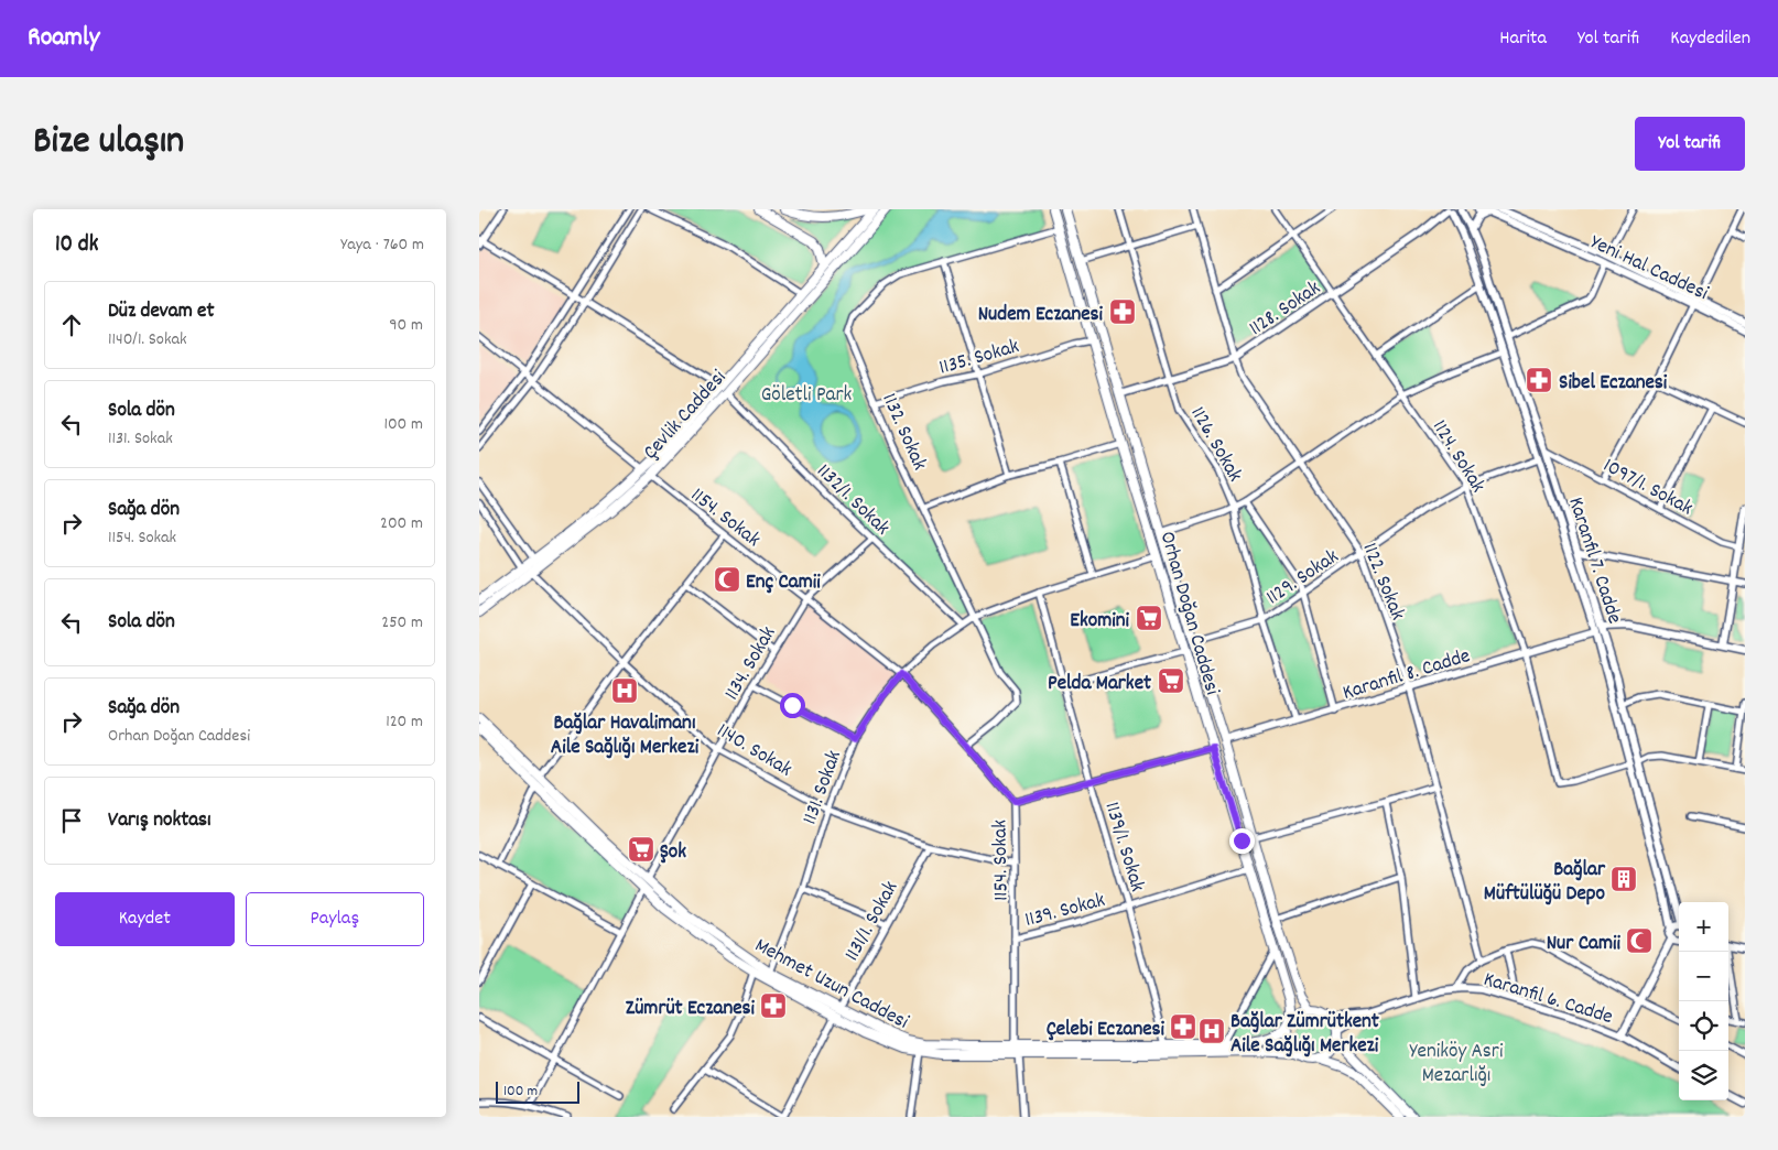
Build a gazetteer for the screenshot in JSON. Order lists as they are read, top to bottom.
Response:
{
  "streets": {
    "main road": ["Çevlik Caddesi", "Orhan Doğan Caddesi", "Mehmet Uzun Caddesi"],
    "street": [
      "Yeni Hal Caddesi",
      "1128. Sokak",
      "1135. Sokak",
      "1132. Sokak",
      "1126. Sokak",
      "1124. Sokak",
      "1097/1. Sokak",
      "1132/1. Sokak",
      "1154. Sokak",
      "Karanfil 7. Cadde",
      "1129. Sokak",
      "1122. Sokak",
      "1134. Sokak",
      "Karanfil 8. Cadde",
      "1140. Sokak",
      "1131. Sokak",
      "1139/1. Sokak",
      "1139. Sokak",
      "1131/1. Sokak",
      "Karanfil 6. Cadde"
    ]
  },
  "crossings": [
    ["1128. Sokak", "1126. Sokak"],
    ["1128. Sokak", "1124. Sokak"],
    ["1128. Sokak", "Karanfil 7. Cadde"],
    ["1128. Sokak", "1122. Sokak"],
    ["1135. Sokak", "1132. Sokak"],
    ["1135. Sokak", "Orhan Doğan Caddesi"],
    ["Çevlik Caddesi", "1132/1. Sokak"],
    ["Çevlik Caddesi", "1154. Sokak"],
    ["Çevlik Caddesi", "1140. Sokak"],
    ["1132. Sokak", "1154. Sokak"],
    ["1132. Sokak", "Orhan Doğan Caddesi"],
    ["1132. Sokak", "1131. Sokak"],
    ["1126. Sokak", "1129. Sokak"],
    ["1126. Sokak", "Karanfil 8. Cadde"],
    ["1124. Sokak", "Karanfil 7. Cadde"],
    ["1124. Sokak", "1129. Sokak"],
    ["1124. Sokak", "Karanfil 8. Cadde"],
    ["1097/1. Sokak", "Karanfil 7. Cadde"],
    ["1132/1. Sokak", "1134. Sokak"],
    ["1132/1. Sokak", "1131. Sokak"],
    ["1154. Sokak", "1134. Sokak"],
    ["1154. Sokak", "1140. Sokak"],
    ["1154. Sokak", "1131. Sokak"],
    ["1154. Sokak", "1139. Sokak"],
    ["1154. Sokak", "Mehmet Uzun Caddesi"],
    ["Karanfil 7. Cadde", "1129. Sokak"],
    ["Karanfil 7. Cadde", "Karanfil 8. Cadde"],
    ["1129. Sokak", "1122. Sokak"],
    ["1122. Sokak", "Karanfil 8. Cadde"],
    ["Orhan Doğan Caddesi", "1131. Sokak"],
    ["Orhan Doğan Caddesi", "1139. Sokak"],
    ["Orhan Doğan Caddesi", "Mehmet Uzun Caddesi"],
    ["1134. Sokak", "1140. Sokak"],
    ["1134. Sokak", "Mehmet Uzun Caddesi"],
    ["1140. Sokak", "1131. Sokak"],
    ["1140. Sokak", "1131/1. Sokak"],
    ["1131. Sokak", "1139/1. Sokak"],
    ["1131. Sokak", "Mehmet Uzun Caddesi"],
    ["1139/1. Sokak", "1139. Sokak"],
    ["1139/1. Sokak", "Mehmet Uzun Caddesi"],
    ["1131/1. Sokak", "Mehmet Uzun Caddesi"]
  ],
  "parks": ["Göletli Park", "Yeniköy Asri Mezarlığı"],
  "places": {
    "pharmacy": [
      "Nudem Eczanesi",
      "Sibel Eczanesi",
      "Zümrüt Eczanesi",
      "Çelebi Eczanesi"
    ],
    "mosque": ["Enç Camii", "Nur Camii"],
    "supermarket": ["Ekomini", "Pelda Market", "Şok"],
    "hospital": ["Bağlar Havalimanı Aile Sağlığı Merkezi", "Bağlar Zümrütkent Aile Sağlığı Merkezi"],
    "building": ["Bağlar Müftülüğü Depo"]
  },
  "scale_bar": "100 m",
  "page": {
    "header": "Roamly",
    "nav": ["Harita", "Yol tarifi", "Kaydedilen"],
    "title": "Bize ulaşın",
    "buttons": [
      "Yol tarifi",
      ["Kaydet", "Paylaş"]
    ],
    "heading": ["10 dk", "Yaya · 760 m"],
    "list": [
      ["Düz devam et", "1140/1. Sokak", "90 m"],
      ["Sola dön", "1131. Sokak", "100 m"],
      ["Sağa dön", "1154. Sokak", "200 m"],
      ["Sola dön", "250 m"],
      ["Sağa dön", "Orhan Doğan Caddesi", "120 m"],
      "Varış noktası"
    ],
    "map_buttons": ["+", "−"],
    "scale": "100 m"
  }
}
